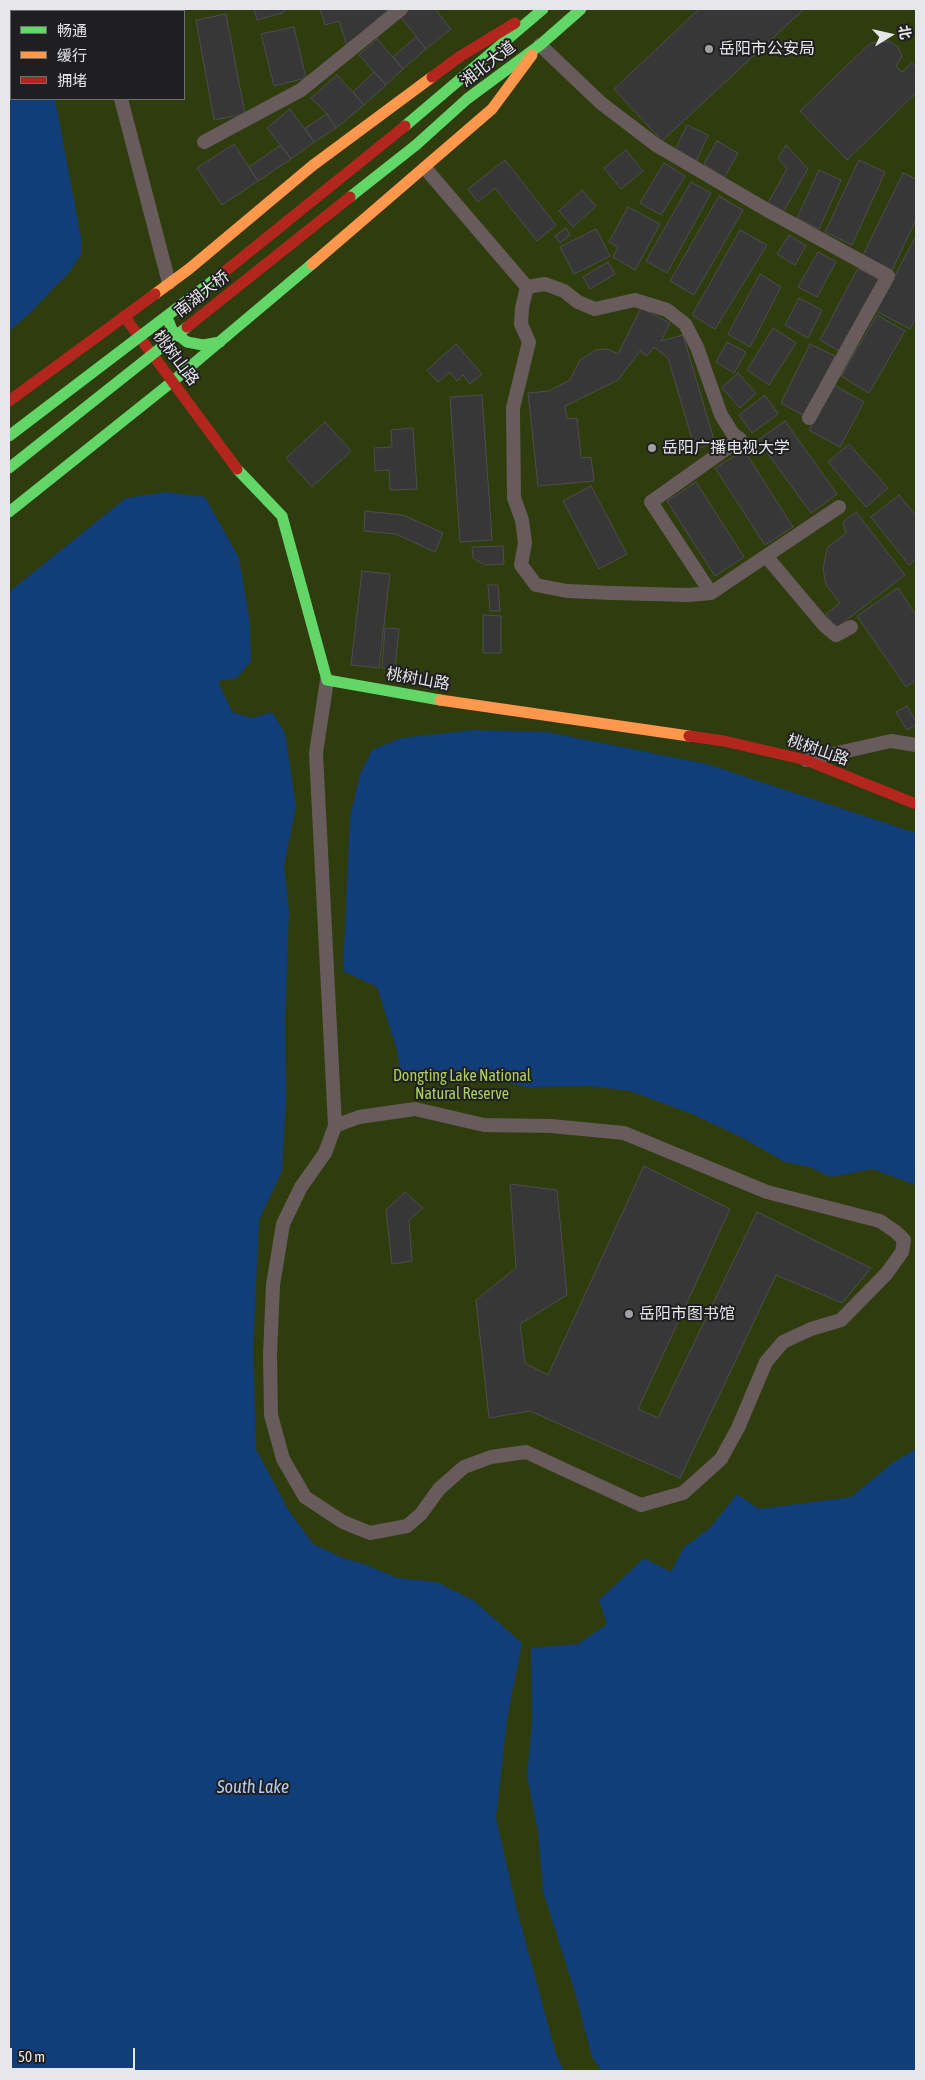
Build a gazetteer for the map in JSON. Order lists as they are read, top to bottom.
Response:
{
  "streets": {
    "main road": ["湘北大道", "南湖大桥", "桃树山路"]
  },
  "crossings": [
    ["湘北大道", "南湖大桥"]
  ],
  "water": ["South Lake"],
  "parks": ["Dongting Lake National Natural Reserve"],
  "places": ["岳阳市公安局", "岳阳广播电视大学", "岳阳市图书馆"],
  "legend": ["畅通", "缓行", "拥堵"],
  "scale_bar": "50 m",
  "north": "right"
}
